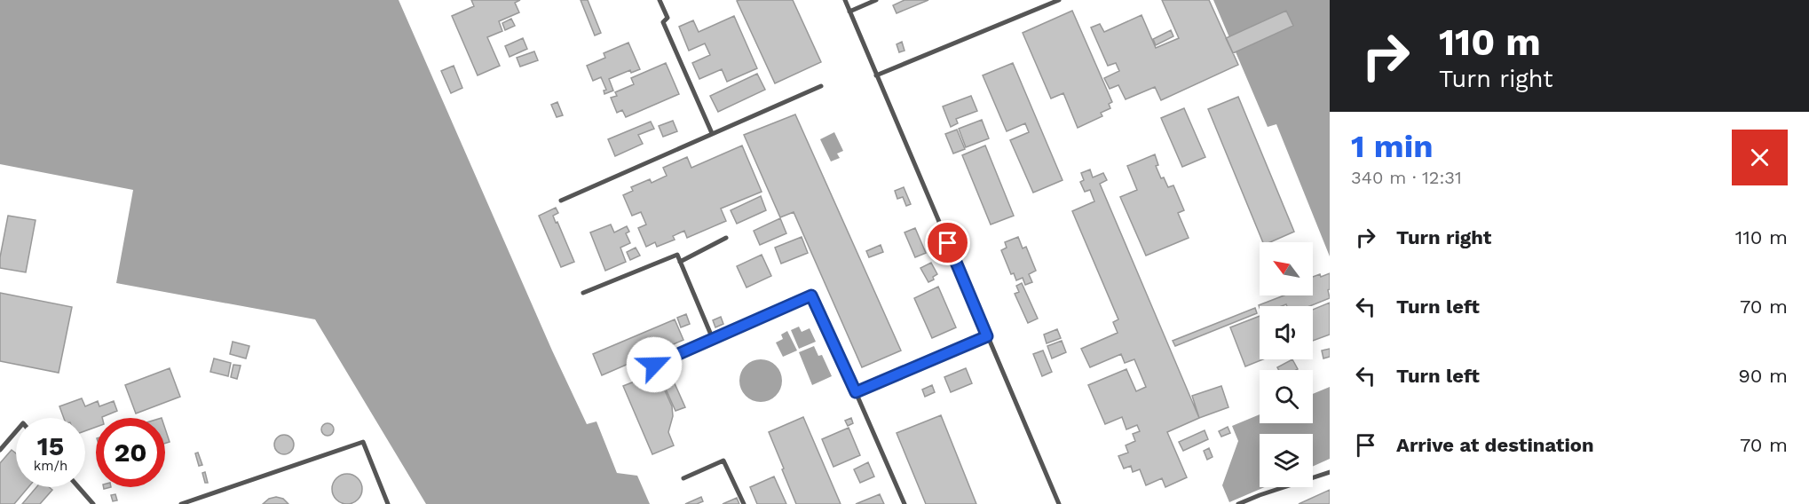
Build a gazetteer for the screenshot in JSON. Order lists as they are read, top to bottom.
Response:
{
  "north": "top left",
  "page": {
    "turn": ["110 m", "Turn right"],
    "heading": ["1 min", "340 m · 12:31"],
    "list": [
      {
        "name": "Turn right",
        "value": "110 m"
      },
      {
        "name": "Turn left",
        "value": "70 m"
      },
      {
        "name": "Turn left",
        "value": "90 m"
      },
      {
        "name": "Arrive at destination",
        "value": "70 m"
      }
    ],
    "speed": "15 km/h",
    "limit": "20"
  }
}
